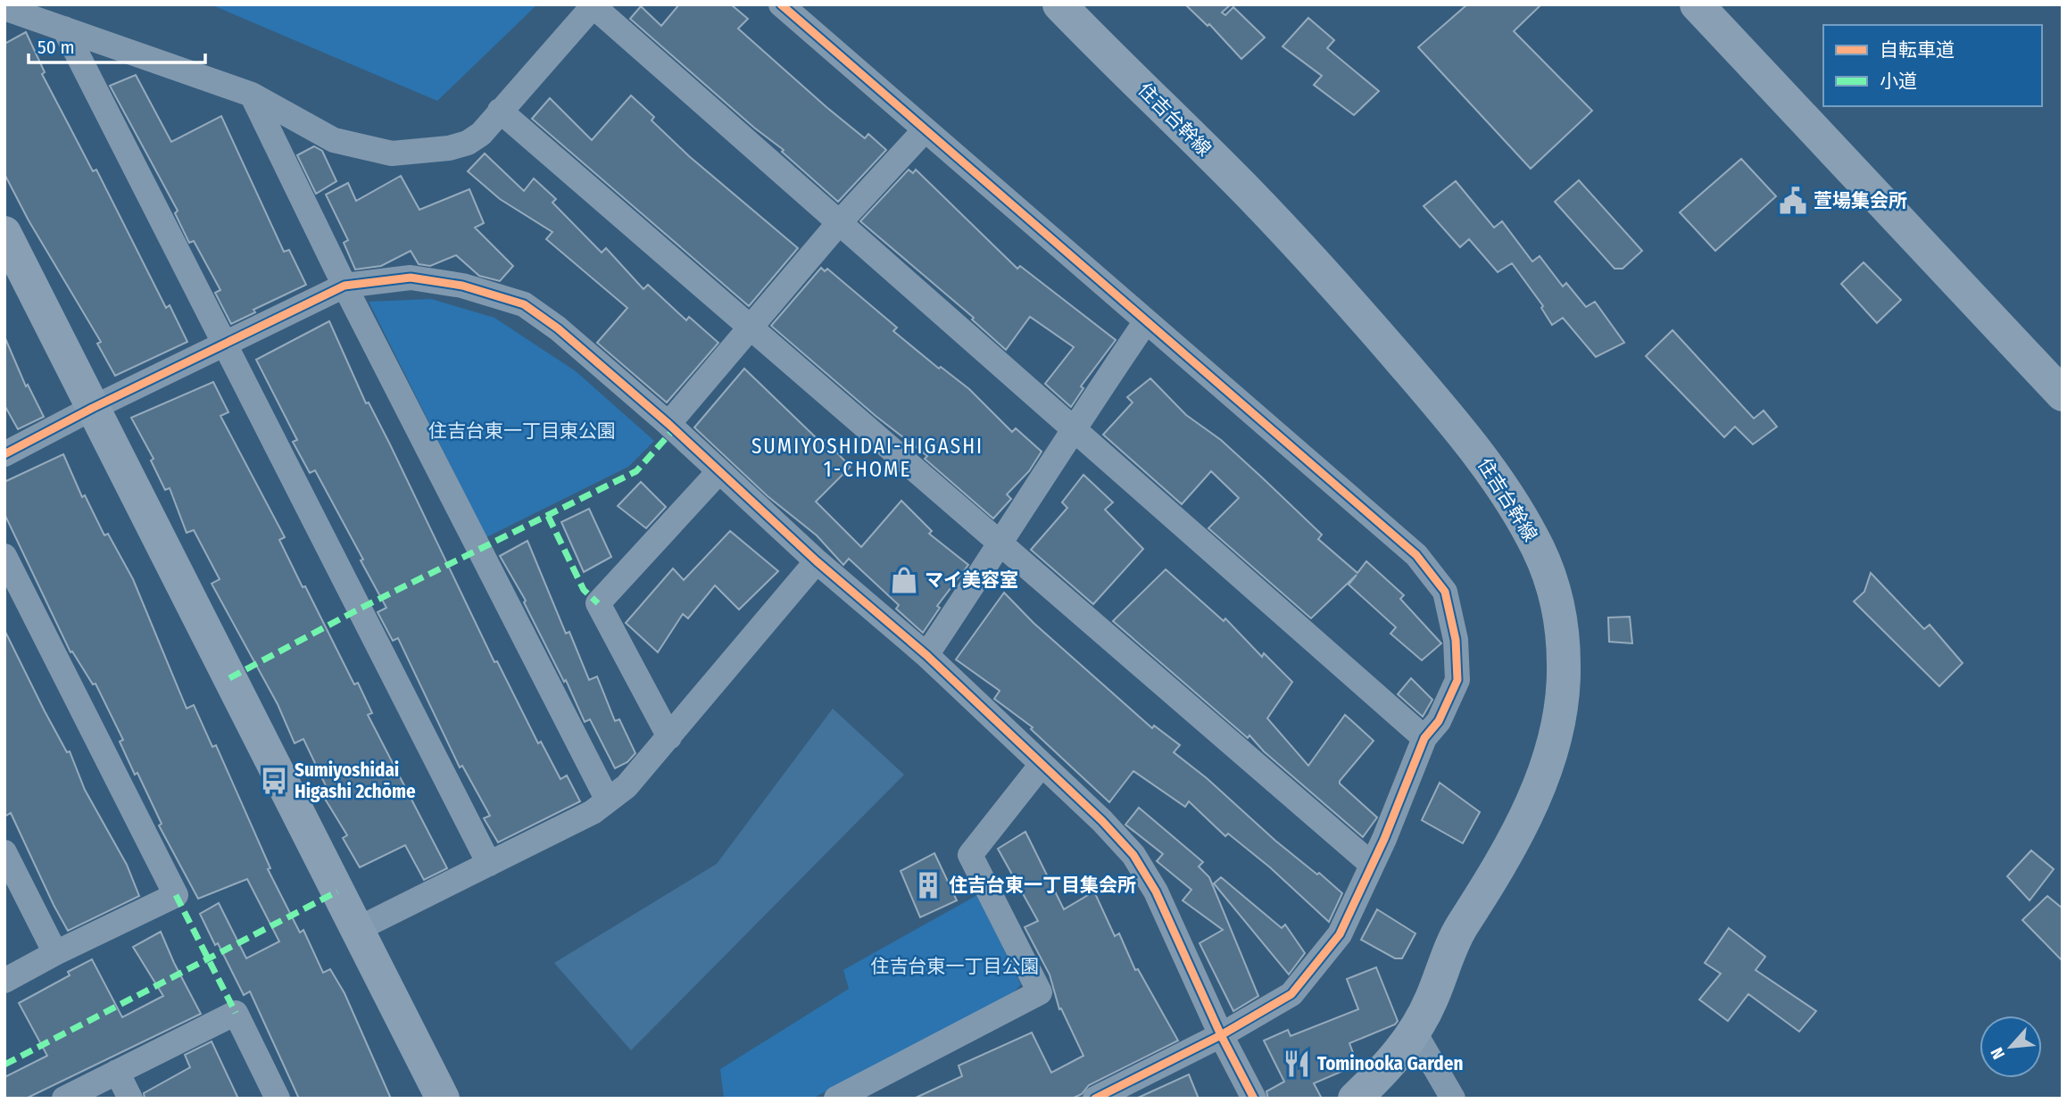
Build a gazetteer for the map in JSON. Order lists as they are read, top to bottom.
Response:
{
  "streets": {
    "street": ["住吉台幹線"]
  },
  "districts": ["SUMIYOSHIDAI-HIGASHI 1-CHOME"],
  "parks": ["住吉台東一丁目東公園", "住吉台東一丁目公園"],
  "places": {
    "public building": ["萱場集会所"],
    "shop": ["マイ美容室"],
    "bus stop": ["Sumiyoshidai Higashi 2chōme"],
    "building": ["住吉台東一丁目集会所"],
    "restaurant": ["Tominooka Garden"]
  },
  "legend": ["自転車道", "小道"],
  "scale_bar": "50 m",
  "north": "bottom left"
}
